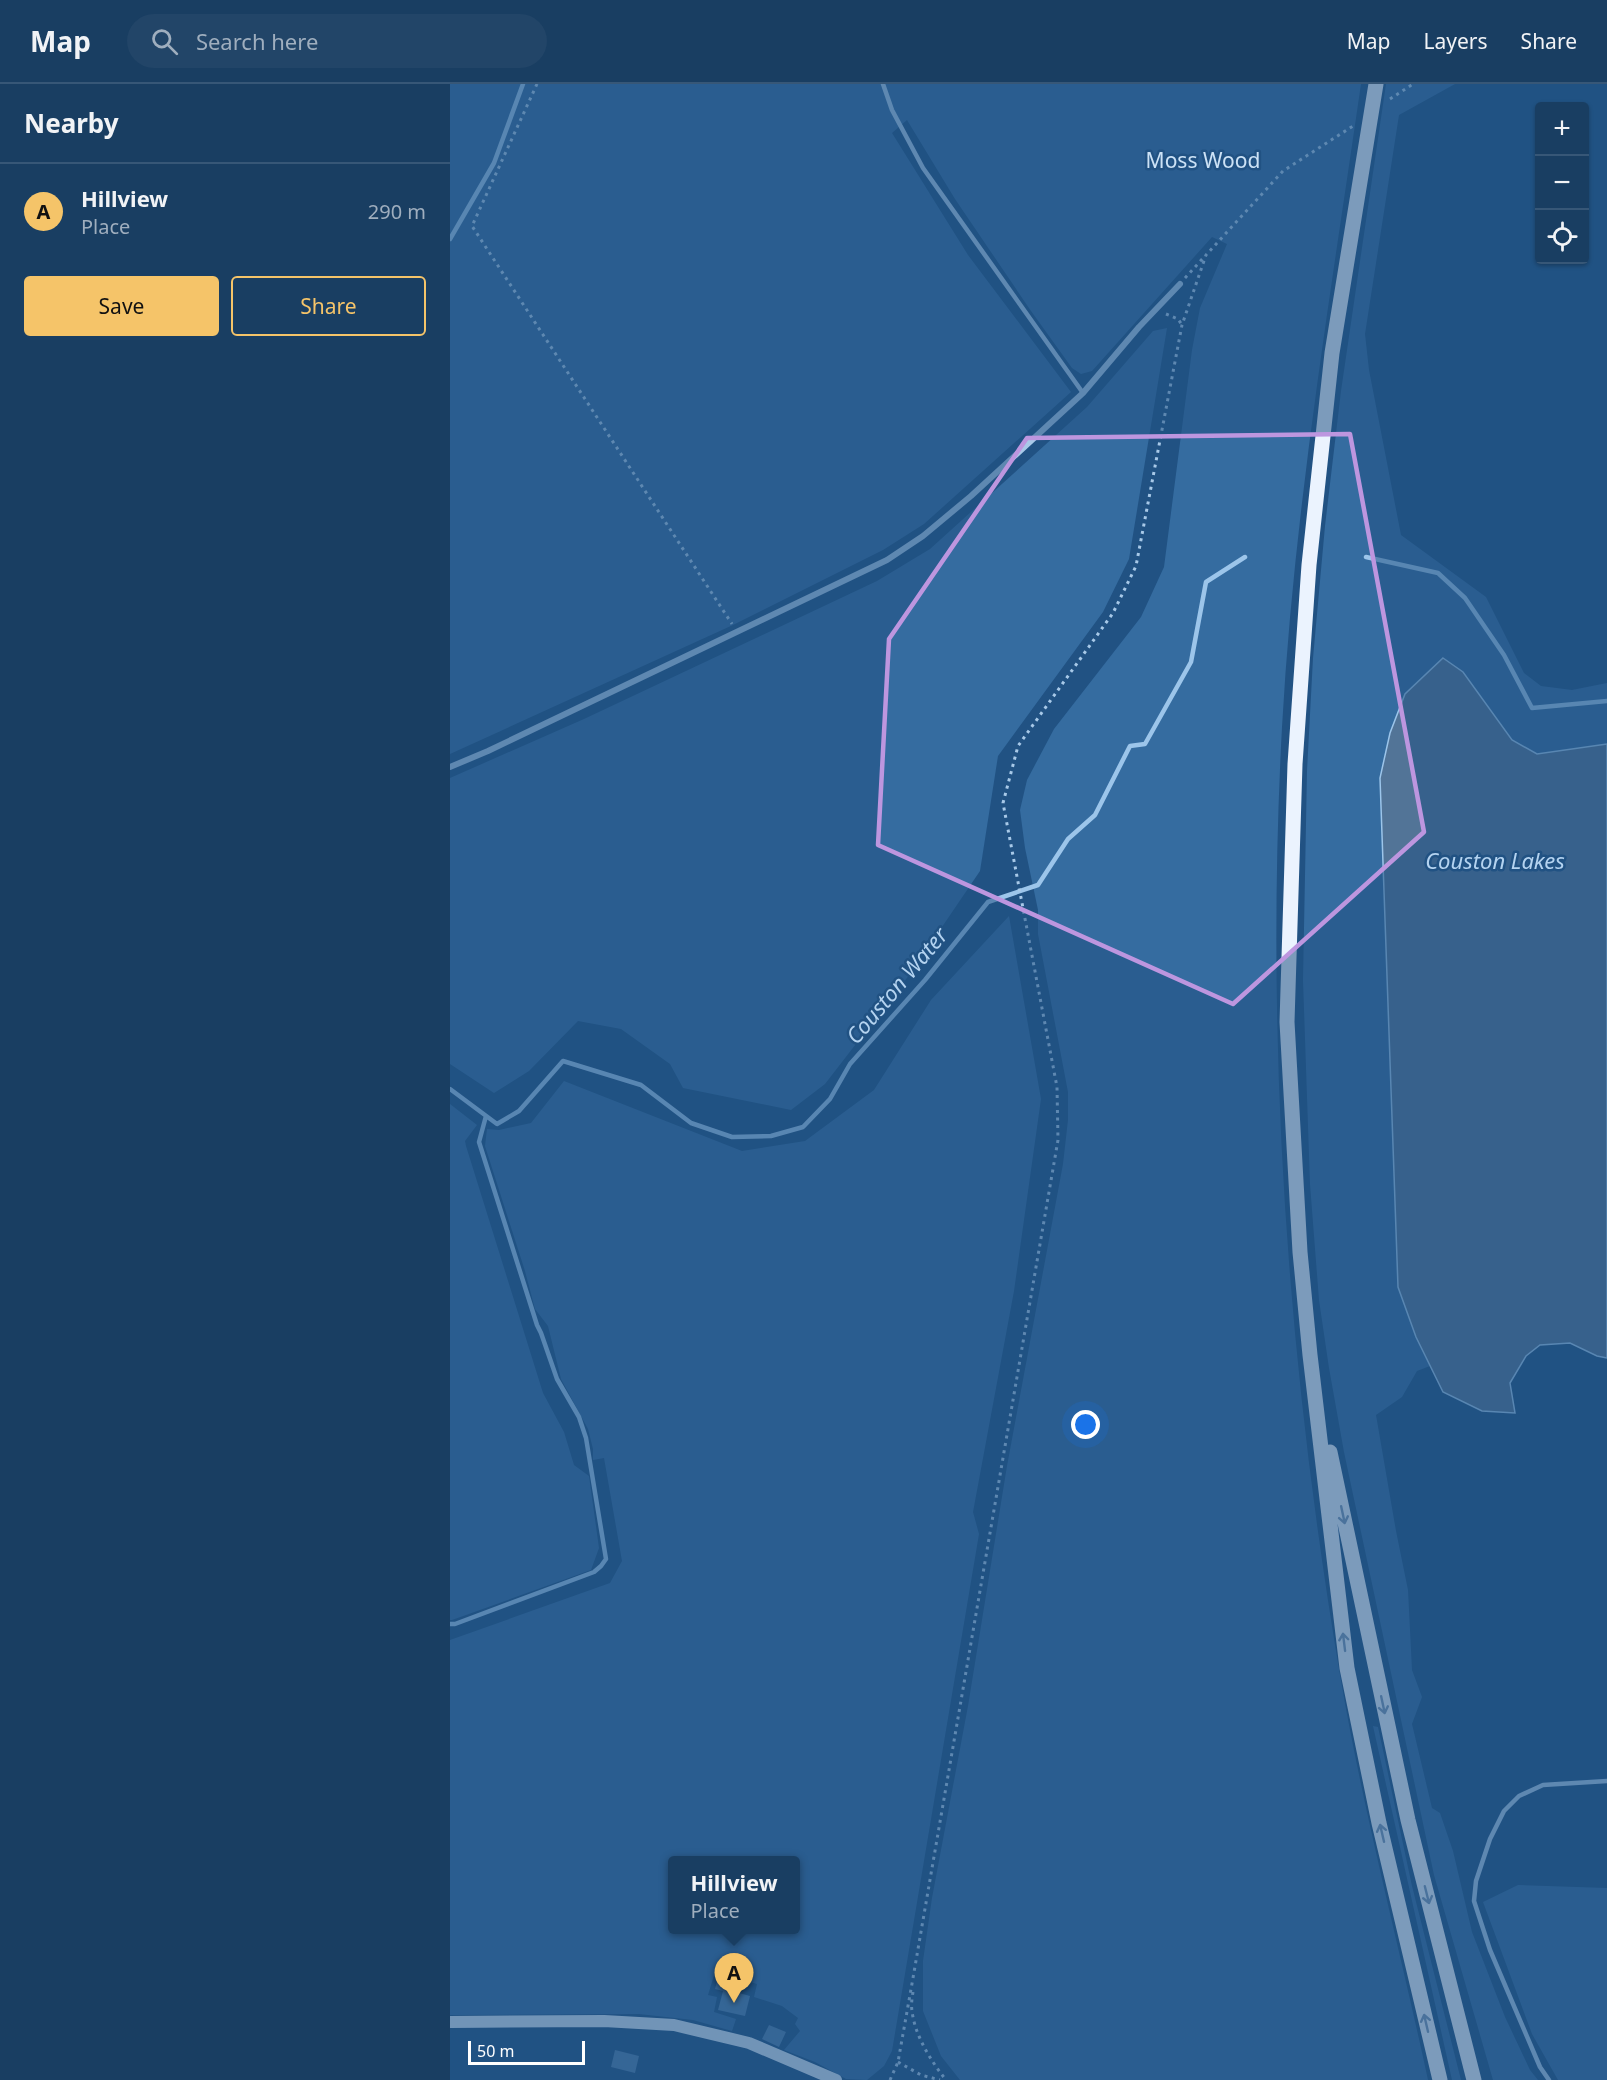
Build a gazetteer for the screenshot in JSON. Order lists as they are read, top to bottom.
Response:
{
  "water": ["Couston Lakes", "Couston Water"],
  "parks": ["Moss Wood"],
  "scale_bar": "50 m",
  "page": {
    "header": "Map",
    "search": "Search here",
    "nav": ["Map", "Layers", "Share"],
    "heading": "Nearby",
    "map_buttons": ["+", "−"],
    "list": [
      {
        "mark": "A",
        "name": "Hillview",
        "note": "Place",
        "value": "290 m"
      }
    ],
    "buttons": ["Save", "Share"],
    "popup": ["Hillview", "Place"],
    "pins": "A",
    "scale": "50 m"
  }
}
